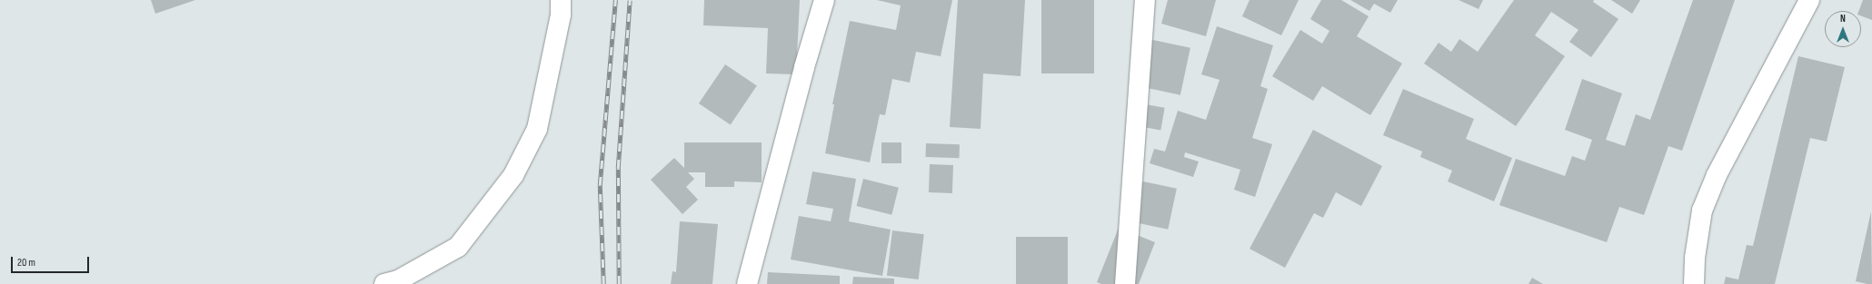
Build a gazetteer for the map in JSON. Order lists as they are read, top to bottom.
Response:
{
  "scale_bar": "20 m",
  "north": "top"
}
